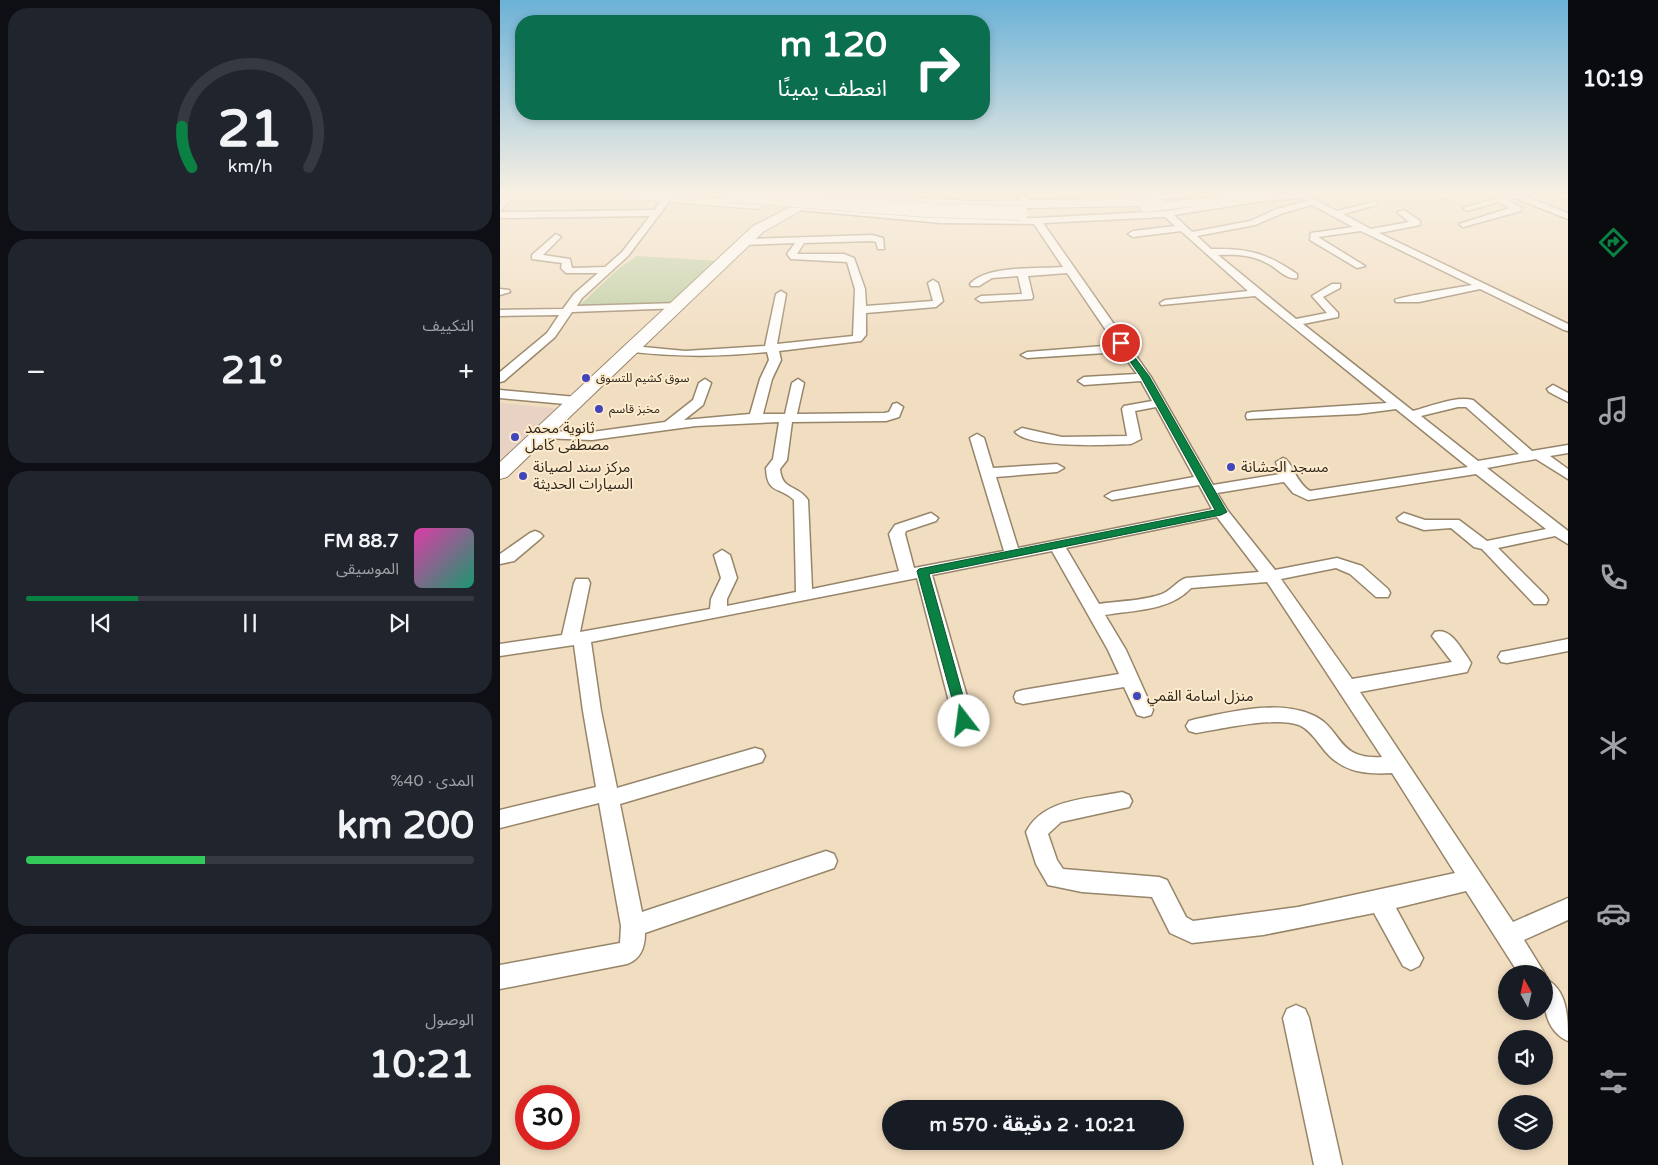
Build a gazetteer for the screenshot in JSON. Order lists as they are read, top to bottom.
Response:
{
  "places": [
    "سوق كشيم للتسوق",
    "مخبز قاسم",
    "ثانوية محمد مصطفى كامل",
    "مسجد الحشانة",
    "مركز سند لصيانة السيارات الحديثة",
    "منزل اسامة القمي"
  ],
  "north": "top",
  "page": {
    "tabs": "10:19",
    "turn": ["120 m", "انعطف يمينًا"],
    "tile": [
      "التكييف",
      ["المدى · 40%", "200 km"],
      ["الوصول", "10:21"]
    ],
    "heat": ["−", "21°", "+"],
    "song": ["88.7 FM", "الموسيقى"],
    "limit": "30",
    "trip": "10:21 · 2 دقيقة · 570 m",
    "gauge": ["21", "km/h"]
  }
}
